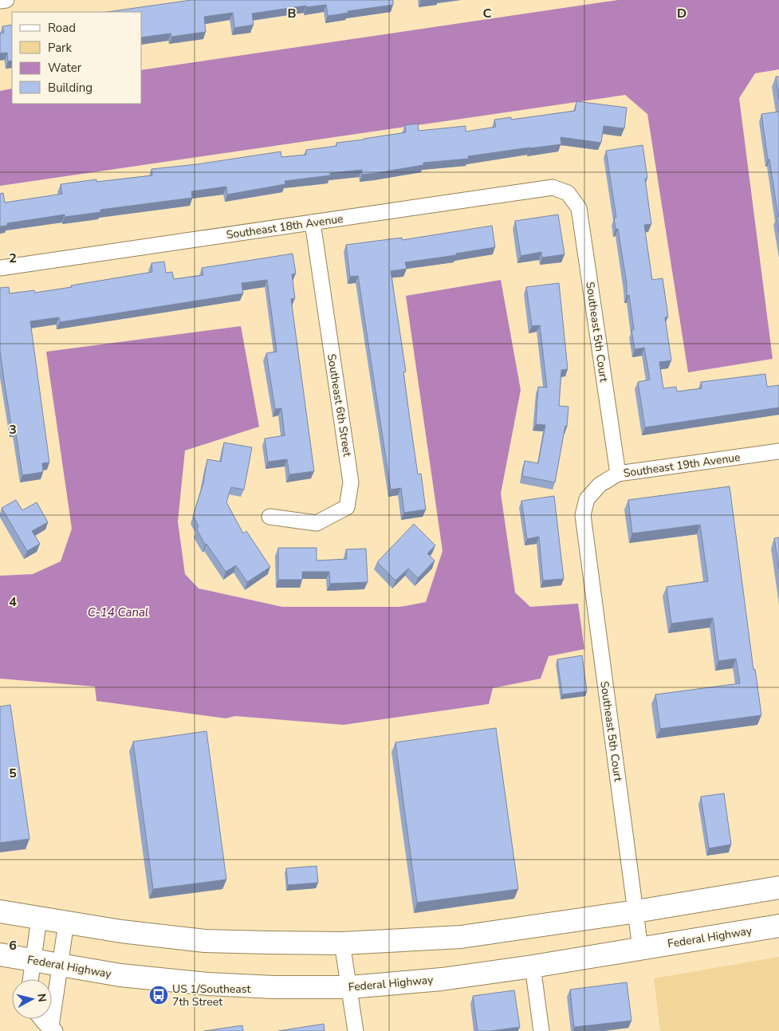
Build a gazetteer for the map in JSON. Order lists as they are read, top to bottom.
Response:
{
  "streets": {
    "main road": ["Federal Highway"],
    "street": [
      "Southeast 18th Avenue",
      "Southeast 5th Court",
      "Southeast 6th Street",
      "Southeast 19th Avenue"
    ]
  },
  "crossings": [
    ["Southeast 18th Avenue", "Southeast 5th Court"],
    ["Southeast 18th Avenue", "Southeast 6th Street"],
    ["Southeast 5th Court", "Southeast 19th Avenue"],
    ["Southeast 5th Court", "Federal Highway"]
  ],
  "water": ["C-14 Canal"],
  "places": {
    "bus stop": ["US 1/Southeast 7th Street"]
  },
  "legend": [
    "Road",
    "Park",
    "Water",
    "Building"
  ],
  "north": "right",
  "grid": {
    "columns": ["B", "C", "D"],
    "rows": [
      "2",
      "3",
      "4",
      "5",
      "6"
    ]
  }
}
